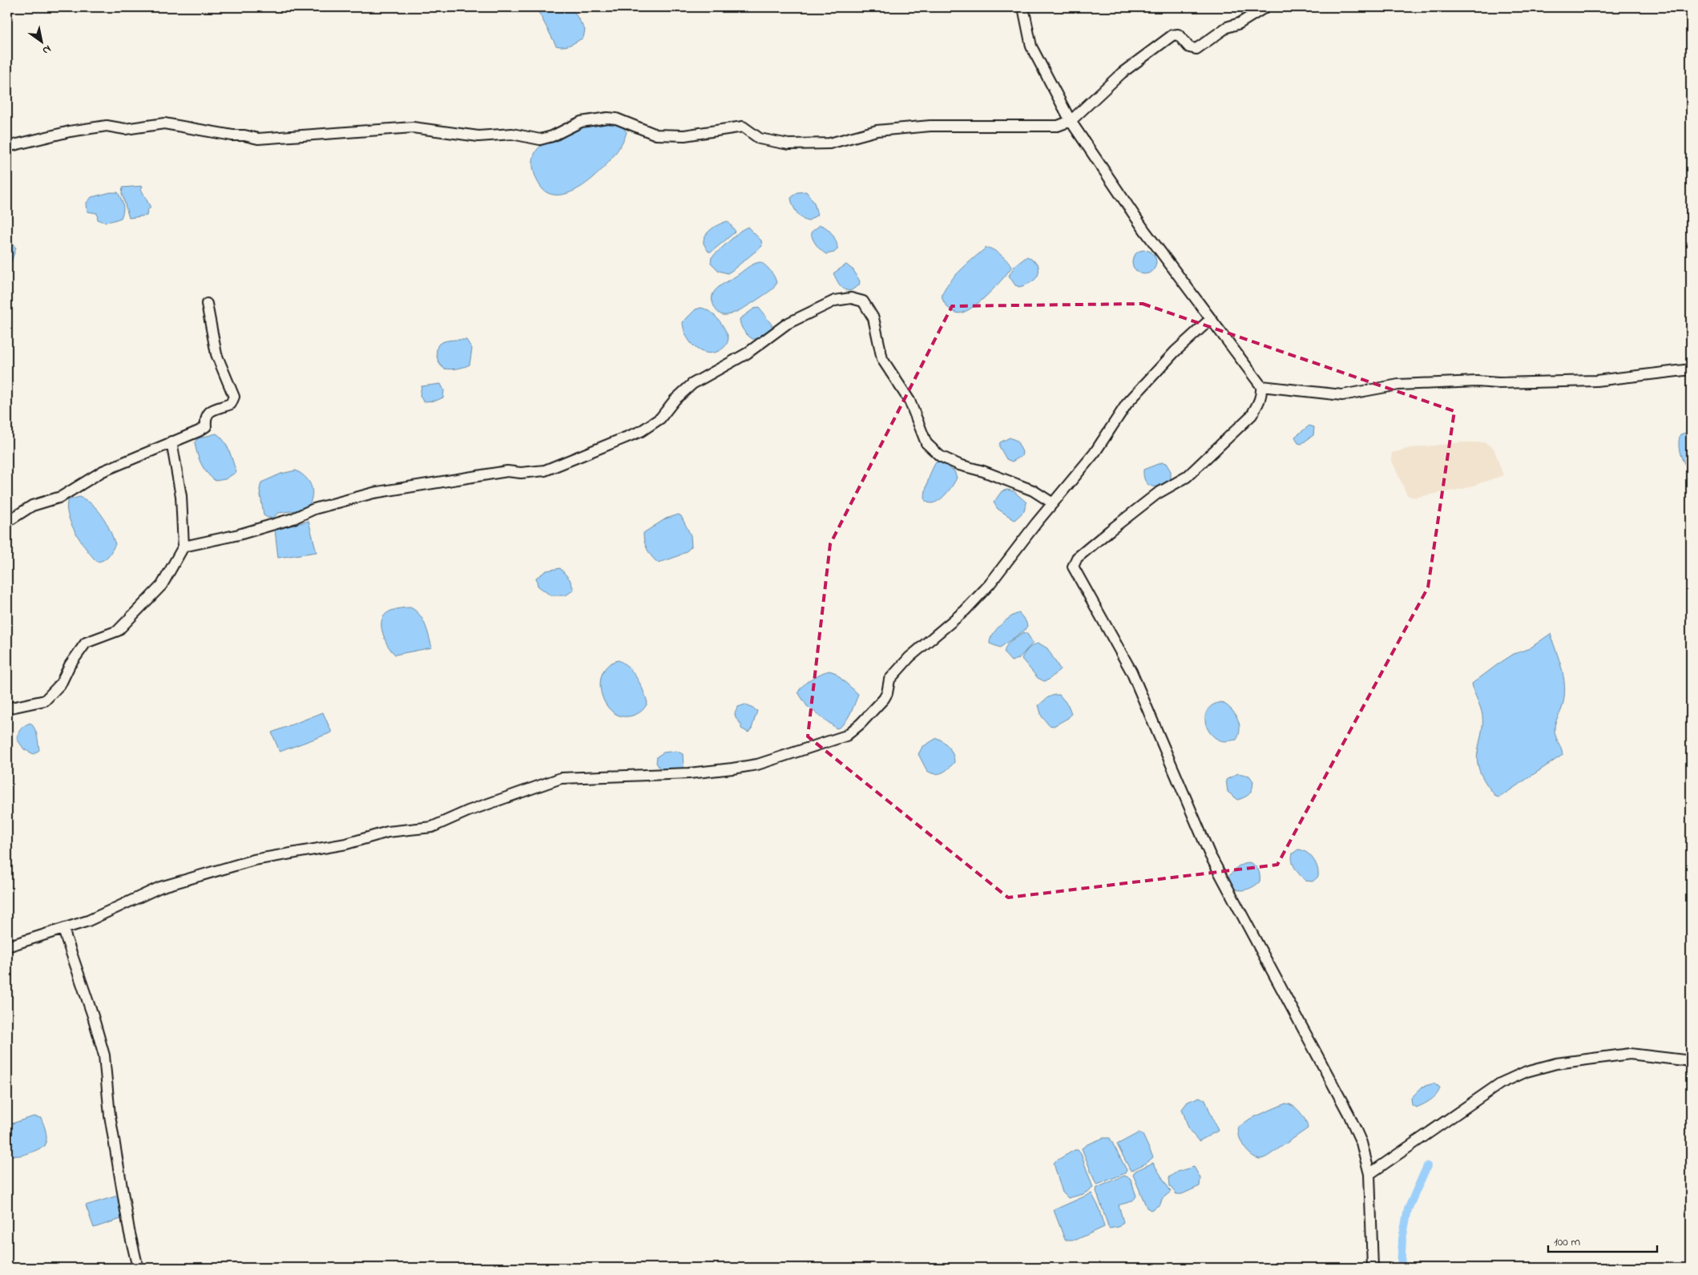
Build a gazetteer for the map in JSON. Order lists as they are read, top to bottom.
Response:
{
  "scale_bar": "100 m",
  "north": "bottom right"
}
